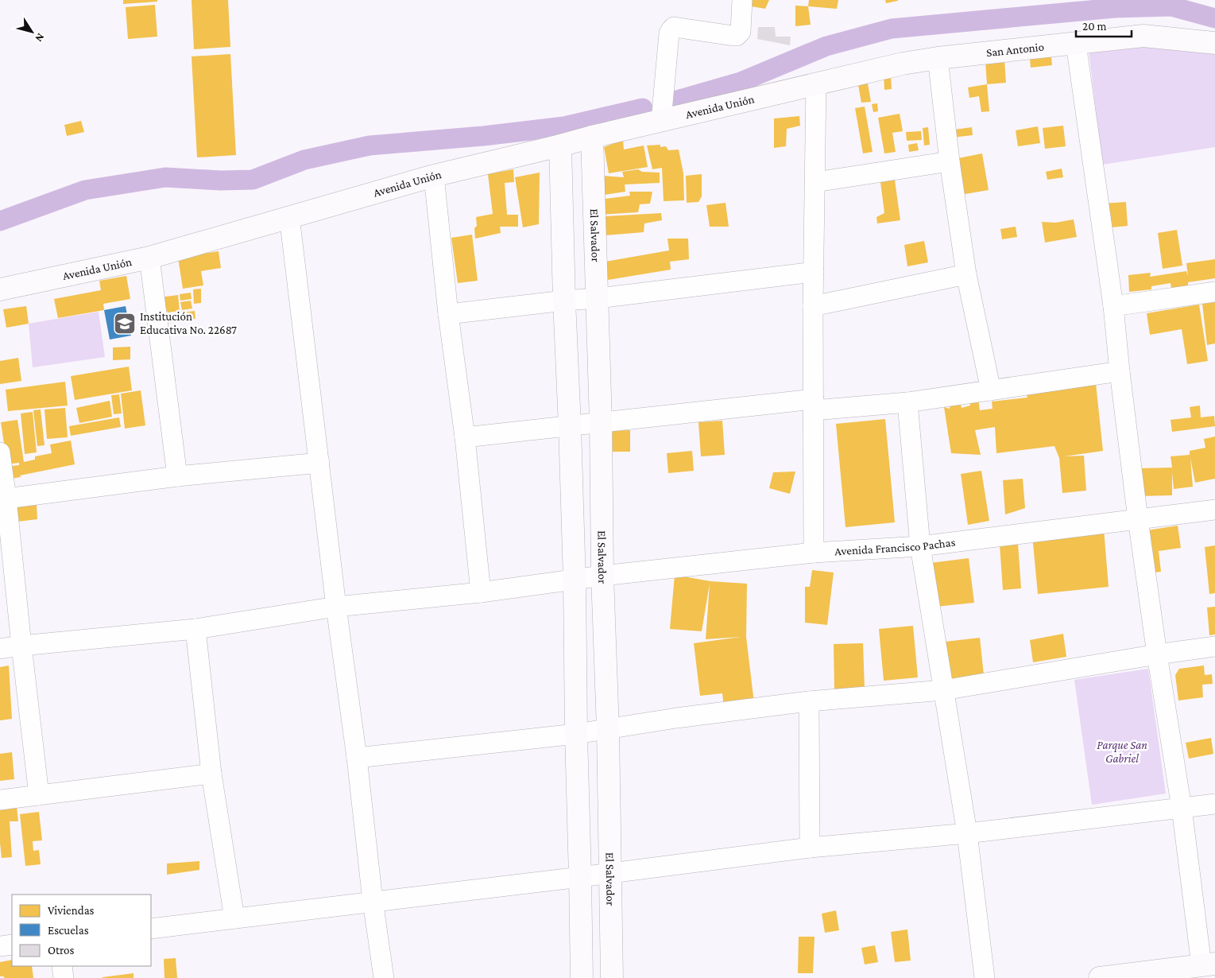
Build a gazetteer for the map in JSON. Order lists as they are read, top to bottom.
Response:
{
  "streets": {
    "street": [
      "San Antonio",
      "Avenida Unión",
      "El Salvador",
      "Avenida Francisco Pachas"
    ]
  },
  "crossings": [
    ["San Antonio", "Avenida Unión"],
    ["Avenida Unión", "El Salvador"],
    ["El Salvador", "Avenida Francisco Pachas"]
  ],
  "parks": ["Parque San Gabriel"],
  "places": {
    "school or university": ["Institución Educativa No. 22687"]
  },
  "legend": ["Viviendas", "Escuelas", "Otros"],
  "scale_bar": "20 m",
  "north": "bottom right"
}
